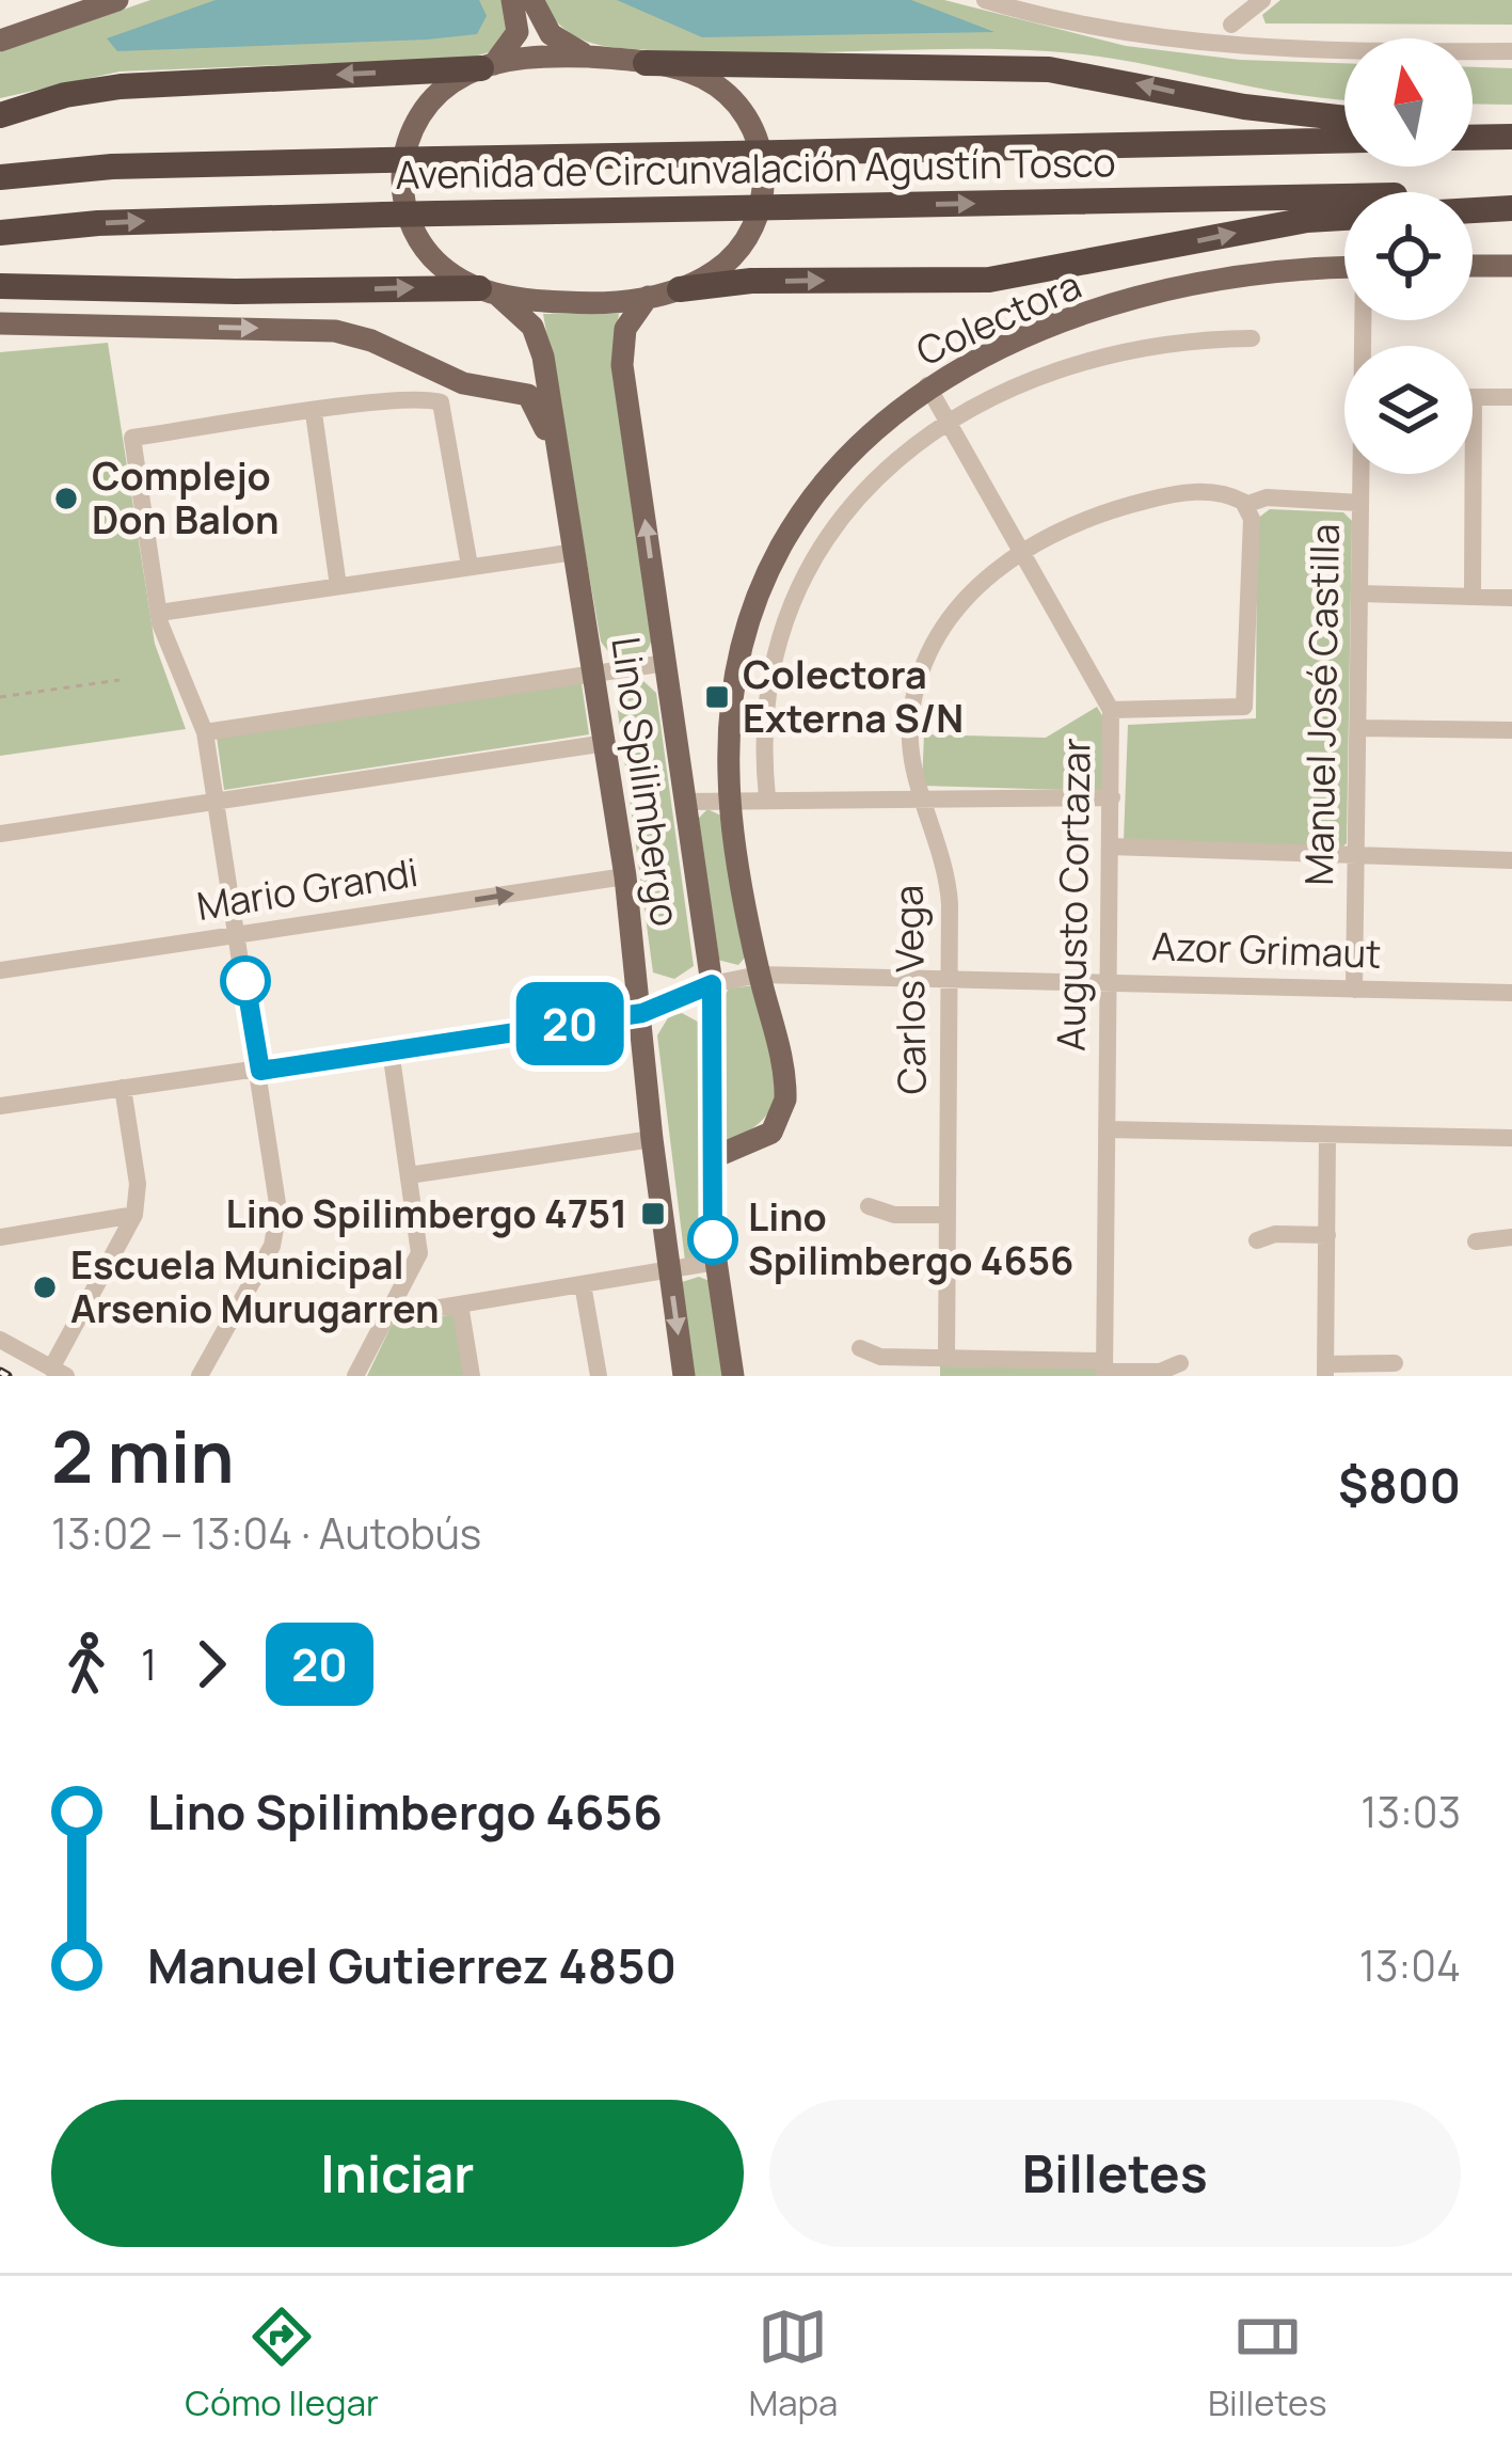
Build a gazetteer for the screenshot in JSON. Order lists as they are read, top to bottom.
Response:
{
  "streets": {
    "highway": ["Avenida de Circunvalación Agustín Tosco"],
    "main road": ["Colectora", "Lino Spilimbergo"],
    "street": [
      "Manuel José Castilla",
      "Mario Grandi",
      "Augusto Cortazar",
      "Azor Grimaut",
      "Carlos Vega"
    ]
  },
  "crossings": [
    ["Colectora", "Lino Spilimbergo"],
    ["Colectora", "Augusto Cortazar"],
    ["Colectora", "Azor Grimaut"],
    ["Manuel José Castilla", "Azor Grimaut"],
    ["Manuel José Castilla", "Carlos Vega"],
    ["Lino Spilimbergo", "Mario Grandi"],
    ["Lino Spilimbergo", "Azor Grimaut"],
    ["Augusto Cortazar", "Azor Grimaut"],
    ["Augusto Cortazar", "Carlos Vega"],
    ["Azor Grimaut", "Carlos Vega"]
  ],
  "places": {
    "other": ["Complejo Don Balon", "Lino Spilimbergo 4656", "Escuela Municipal Arsenio Murugarren"],
    "transit": ["Colectora Externa S/N", "Lino Spilimbergo 4751"]
  },
  "lines": ["bus line 20"],
  "north": "top",
  "page": {
    "on_map": "20",
    "heading": ["2 min", "13:02 – 13:04 · Autobús", "$800"],
    "legs": ["1", "20"],
    "list": [
      {
        "name": "Lino Spilimbergo 4656",
        "value": "13:03"
      },
      {
        "name": "Manuel Gutierrez 4850",
        "value": "13:04"
      }
    ],
    "buttons": ["Iniciar", "Billetes"],
    "tabs": ["Cómo llegar", "Mapa", "Billetes"]
  }
}
